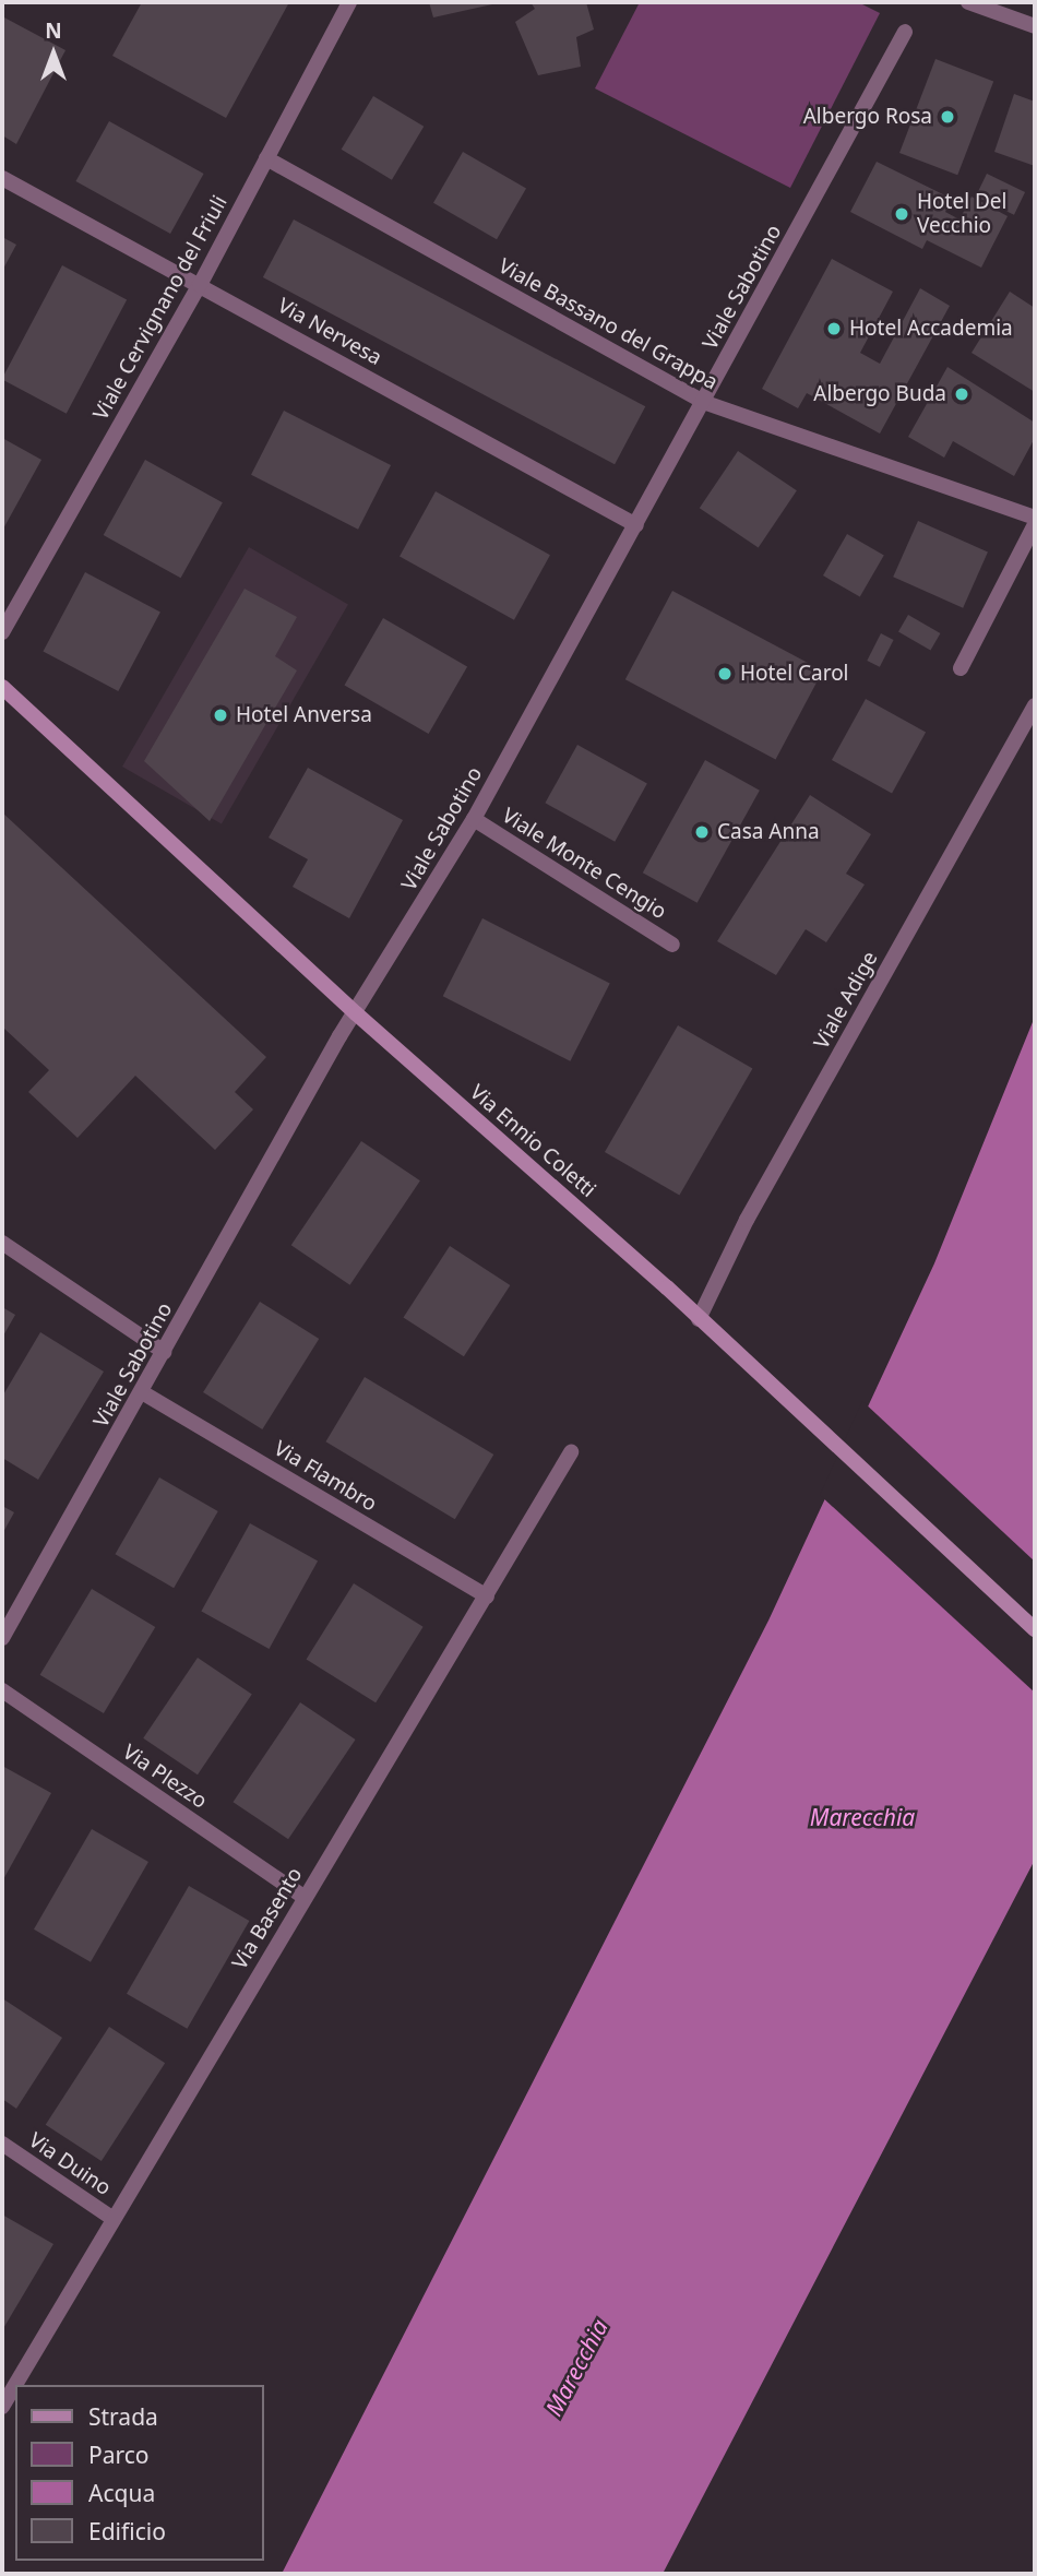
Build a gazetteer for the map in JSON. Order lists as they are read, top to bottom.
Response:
{
  "streets": {
    "street": [
      "Viale Sabotino",
      "Viale Cervignano del Friuli",
      "Viale Bassano del Grappa",
      "Via Nervesa",
      "Viale Monte Cengio",
      "Viale Adige",
      "Via Ennio Coletti",
      "Via Flambro",
      "Via Plezzo",
      "Via Basento",
      "Via Duino"
    ]
  },
  "crossings": [
    ["Viale Sabotino", "Viale Bassano del Grappa"],
    ["Viale Sabotino", "Via Nervesa"],
    ["Viale Sabotino", "Viale Monte Cengio"],
    ["Viale Sabotino", "Via Ennio Coletti"],
    ["Viale Sabotino", "Via Flambro"],
    ["Viale Cervignano del Friuli", "Viale Bassano del Grappa"],
    ["Viale Cervignano del Friuli", "Via Nervesa"],
    ["Viale Adige", "Via Ennio Coletti"],
    ["Via Flambro", "Via Basento"],
    ["Via Plezzo", "Via Basento"],
    ["Via Basento", "Via Duino"]
  ],
  "water": ["Marecchia"],
  "places": [
    "Albergo Rosa",
    "Hotel Del Vecchio",
    "Hotel Accademia",
    "Albergo Buda",
    "Hotel Carol",
    "Hotel Anversa",
    "Casa Anna"
  ],
  "legend": [
    "Strada",
    "Parco",
    "Acqua",
    "Edificio"
  ],
  "north": "top"
}
